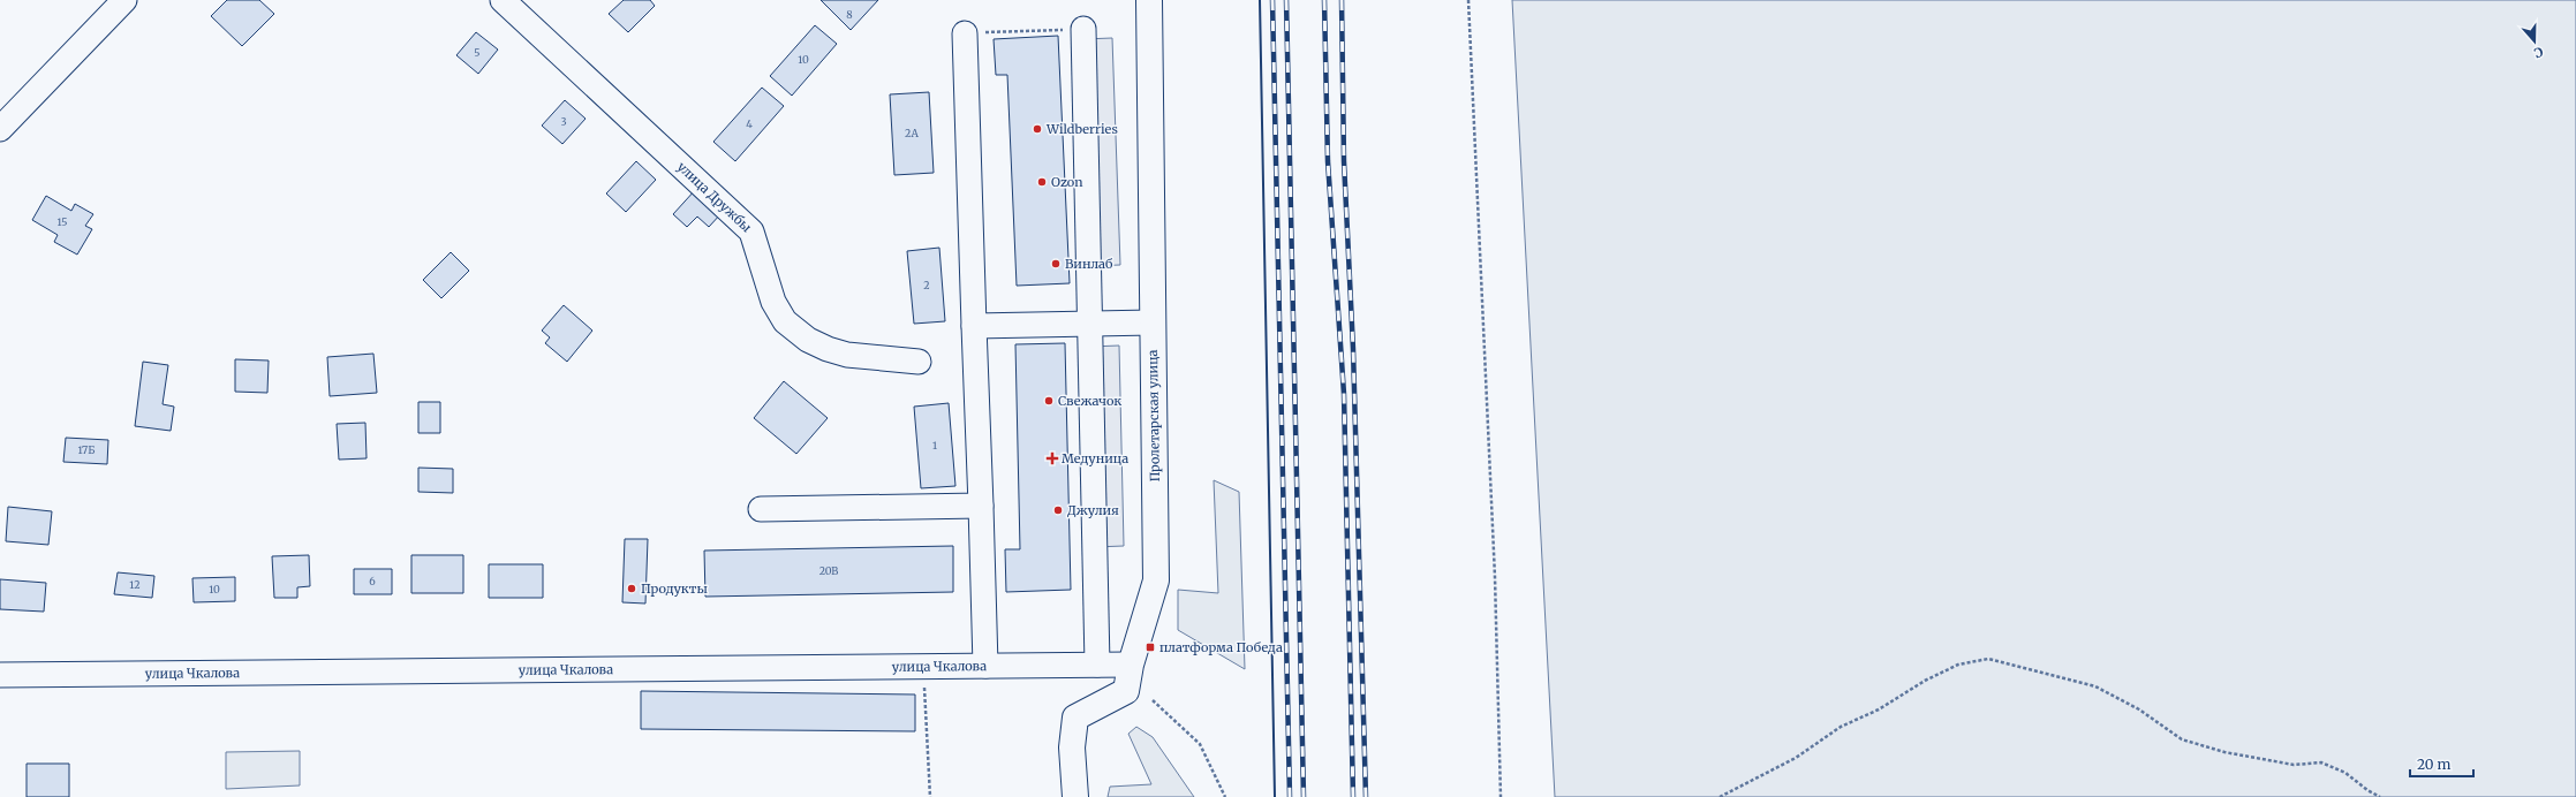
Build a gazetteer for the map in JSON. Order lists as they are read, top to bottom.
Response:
{
  "streets": {
    "main road": ["Пролетарская улица"],
    "street": ["улица Дружбы", "улица Чкалова"]
  },
  "crossings": [
    ["Пролетарская улица", "улица Чкалова"]
  ],
  "places": {
    "other": [
      "Wildberries",
      "Ozon",
      "Винлаб",
      "Свежачок",
      "Джулия",
      "Продукты"
    ],
    "health": ["Медуница"],
    "transit": ["платформа Победа"]
  },
  "house_numbers": [
    "8",
    "5",
    "10",
    "3",
    "4",
    "2А",
    "15",
    "2",
    "1",
    "17Б",
    "20В",
    "6",
    "12",
    "10"
  ],
  "scale_bar": "20 m",
  "north": "bottom"
}
